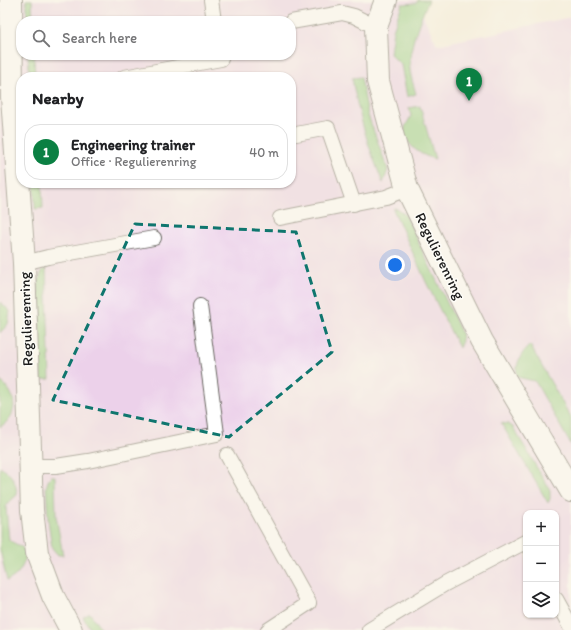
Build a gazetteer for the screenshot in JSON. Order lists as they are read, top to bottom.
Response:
{
  "streets": {
    "street": ["Regulierenring"]
  },
  "page": {
    "search": "Search here",
    "pins": "1",
    "heading": "Nearby",
    "list": [
      {
        "mark": "1",
        "name": "Engineering trainer",
        "note": "Office · Regulierenring",
        "value": "40 m"
      }
    ],
    "map_buttons": ["+", "−"]
  }
}
